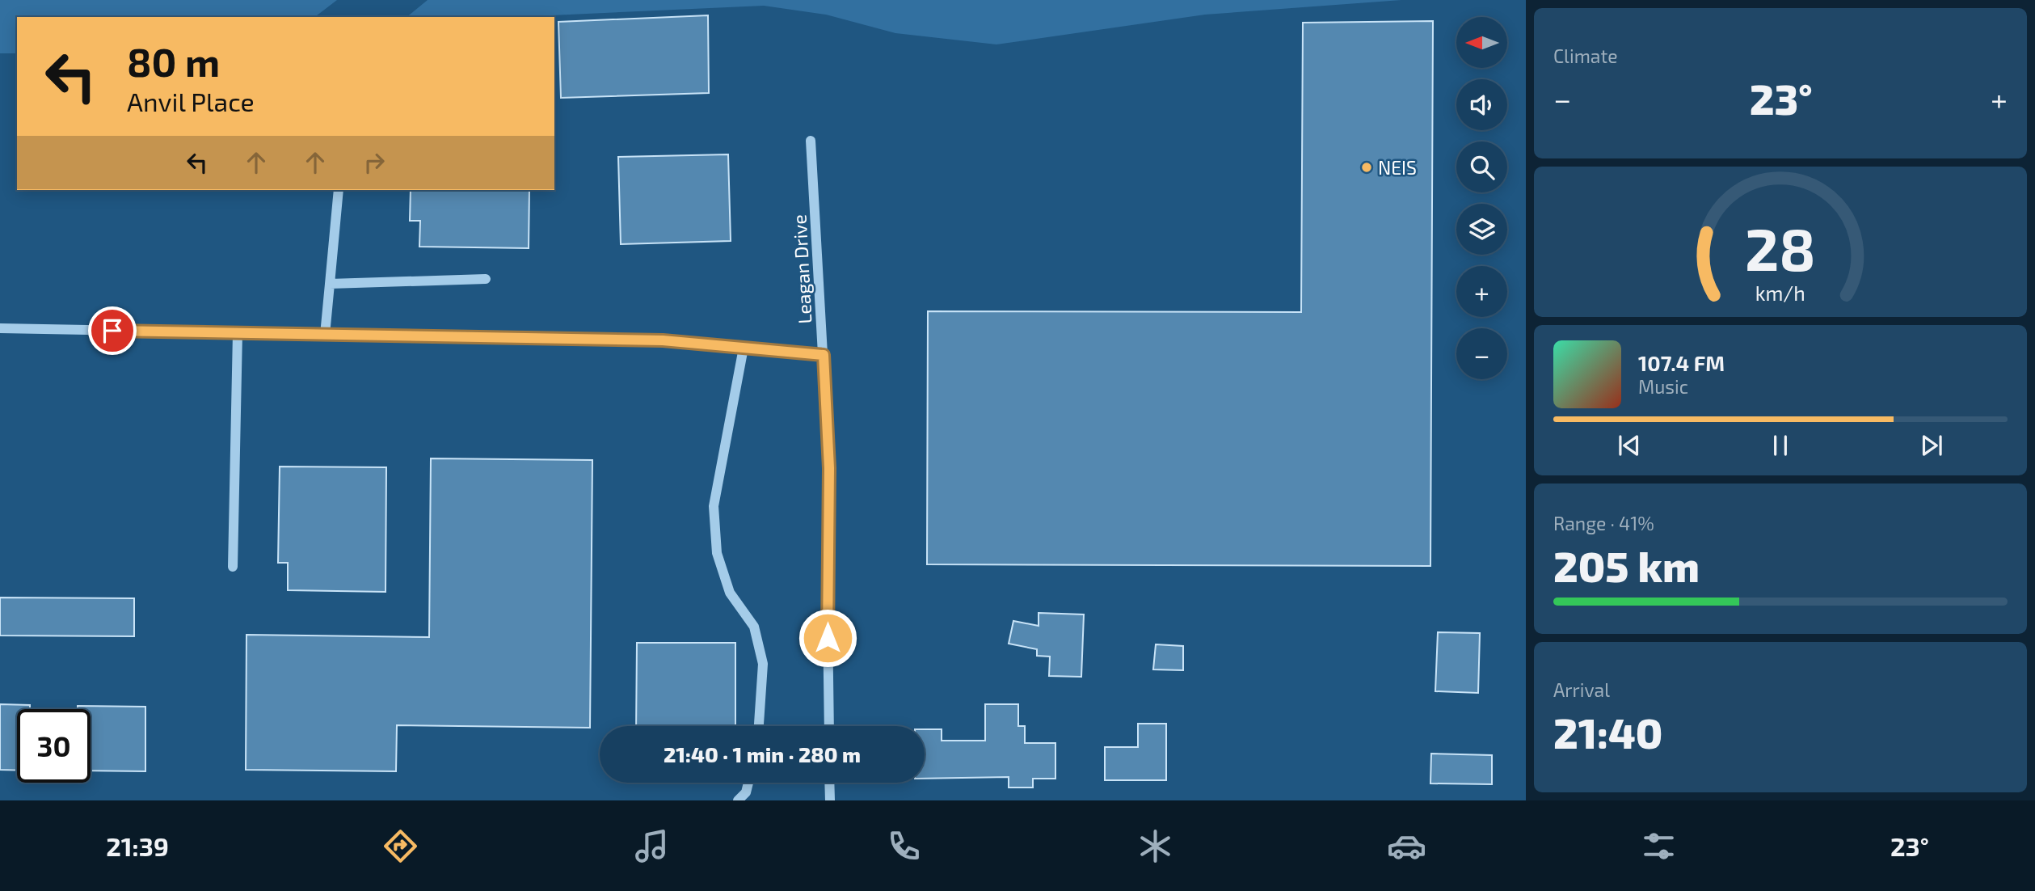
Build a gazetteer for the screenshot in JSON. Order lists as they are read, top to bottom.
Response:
{
  "streets": {
    "street": ["Leagan Drive"]
  },
  "places": ["NEIS"],
  "north": "left",
  "page": {
    "tile": [
      "Climate",
      ["Range · 41%", "205 km"],
      ["Arrival", "21:40"]
    ],
    "map_buttons": ["+", "−"],
    "turn": ["80 m", "Anvil Place"],
    "heat": ["−", "23°", "+"],
    "song": ["107.4 FM", "Music"],
    "limit": "30",
    "trip": "21:40 · 1 min · 280 m",
    "tabs": ["21:39", "23°"],
    "gauge": ["28", "km/h"]
  }
}
